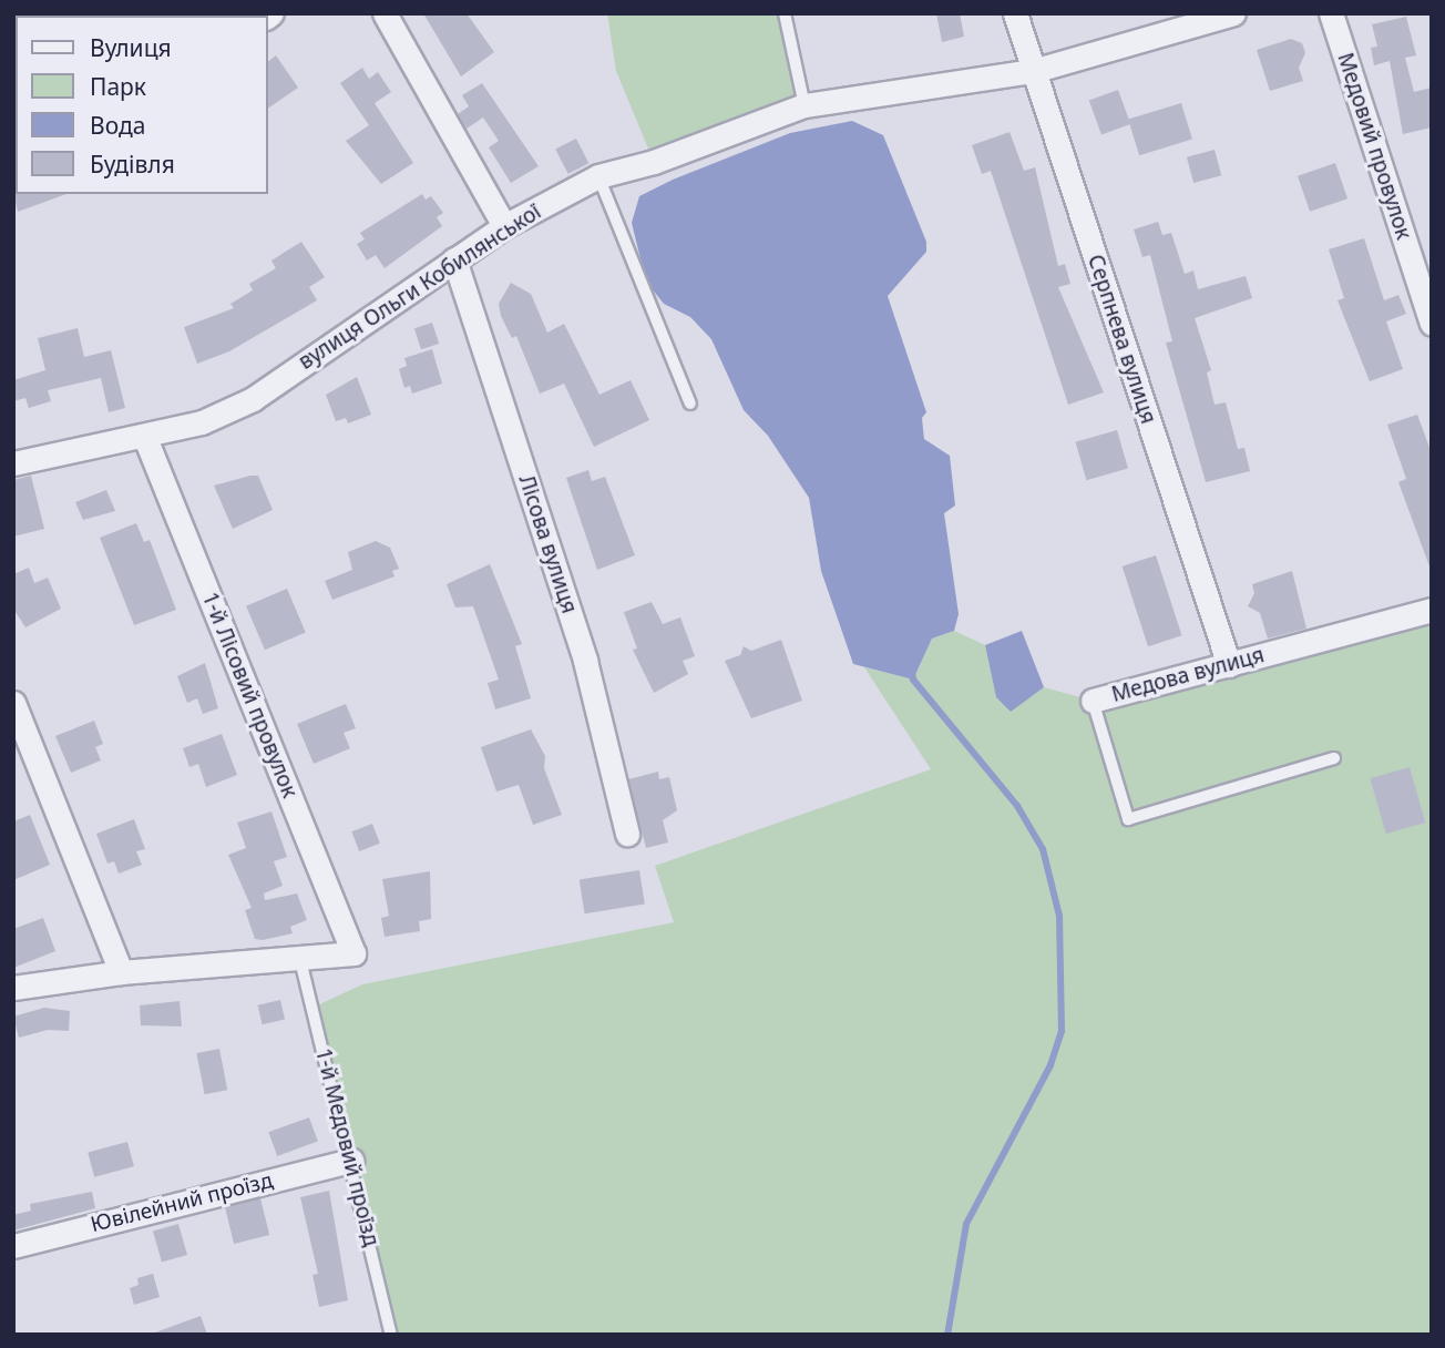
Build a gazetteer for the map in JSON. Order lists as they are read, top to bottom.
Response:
{
  "streets": {
    "street": [
      "Медовий провулок",
      "вулиця Ольги Кобилянської",
      "Серпнева вулиця",
      "Лісова вулиця",
      "Медова вулиця",
      "1-й Лісовий провулок",
      "Ювілейний проїзд"
    ],
    "lane": ["1-й Медовий проїзд"]
  },
  "crossings": [
    ["вулиця Ольги Кобилянської", "Серпнева вулиця"],
    ["вулиця Ольги Кобилянської", "Лісова вулиця"],
    ["вулиця Ольги Кобилянської", "1-й Лісовий провулок"],
    ["Серпнева вулиця", "Медова вулиця"],
    ["1-й Лісовий провулок", "1-й Медовий проїзд"],
    ["1-й Медовий проїзд", "Ювілейний проїзд"]
  ],
  "legend": [
    "Вулиця",
    "Парк",
    "Вода",
    "Будівля"
  ]
}
